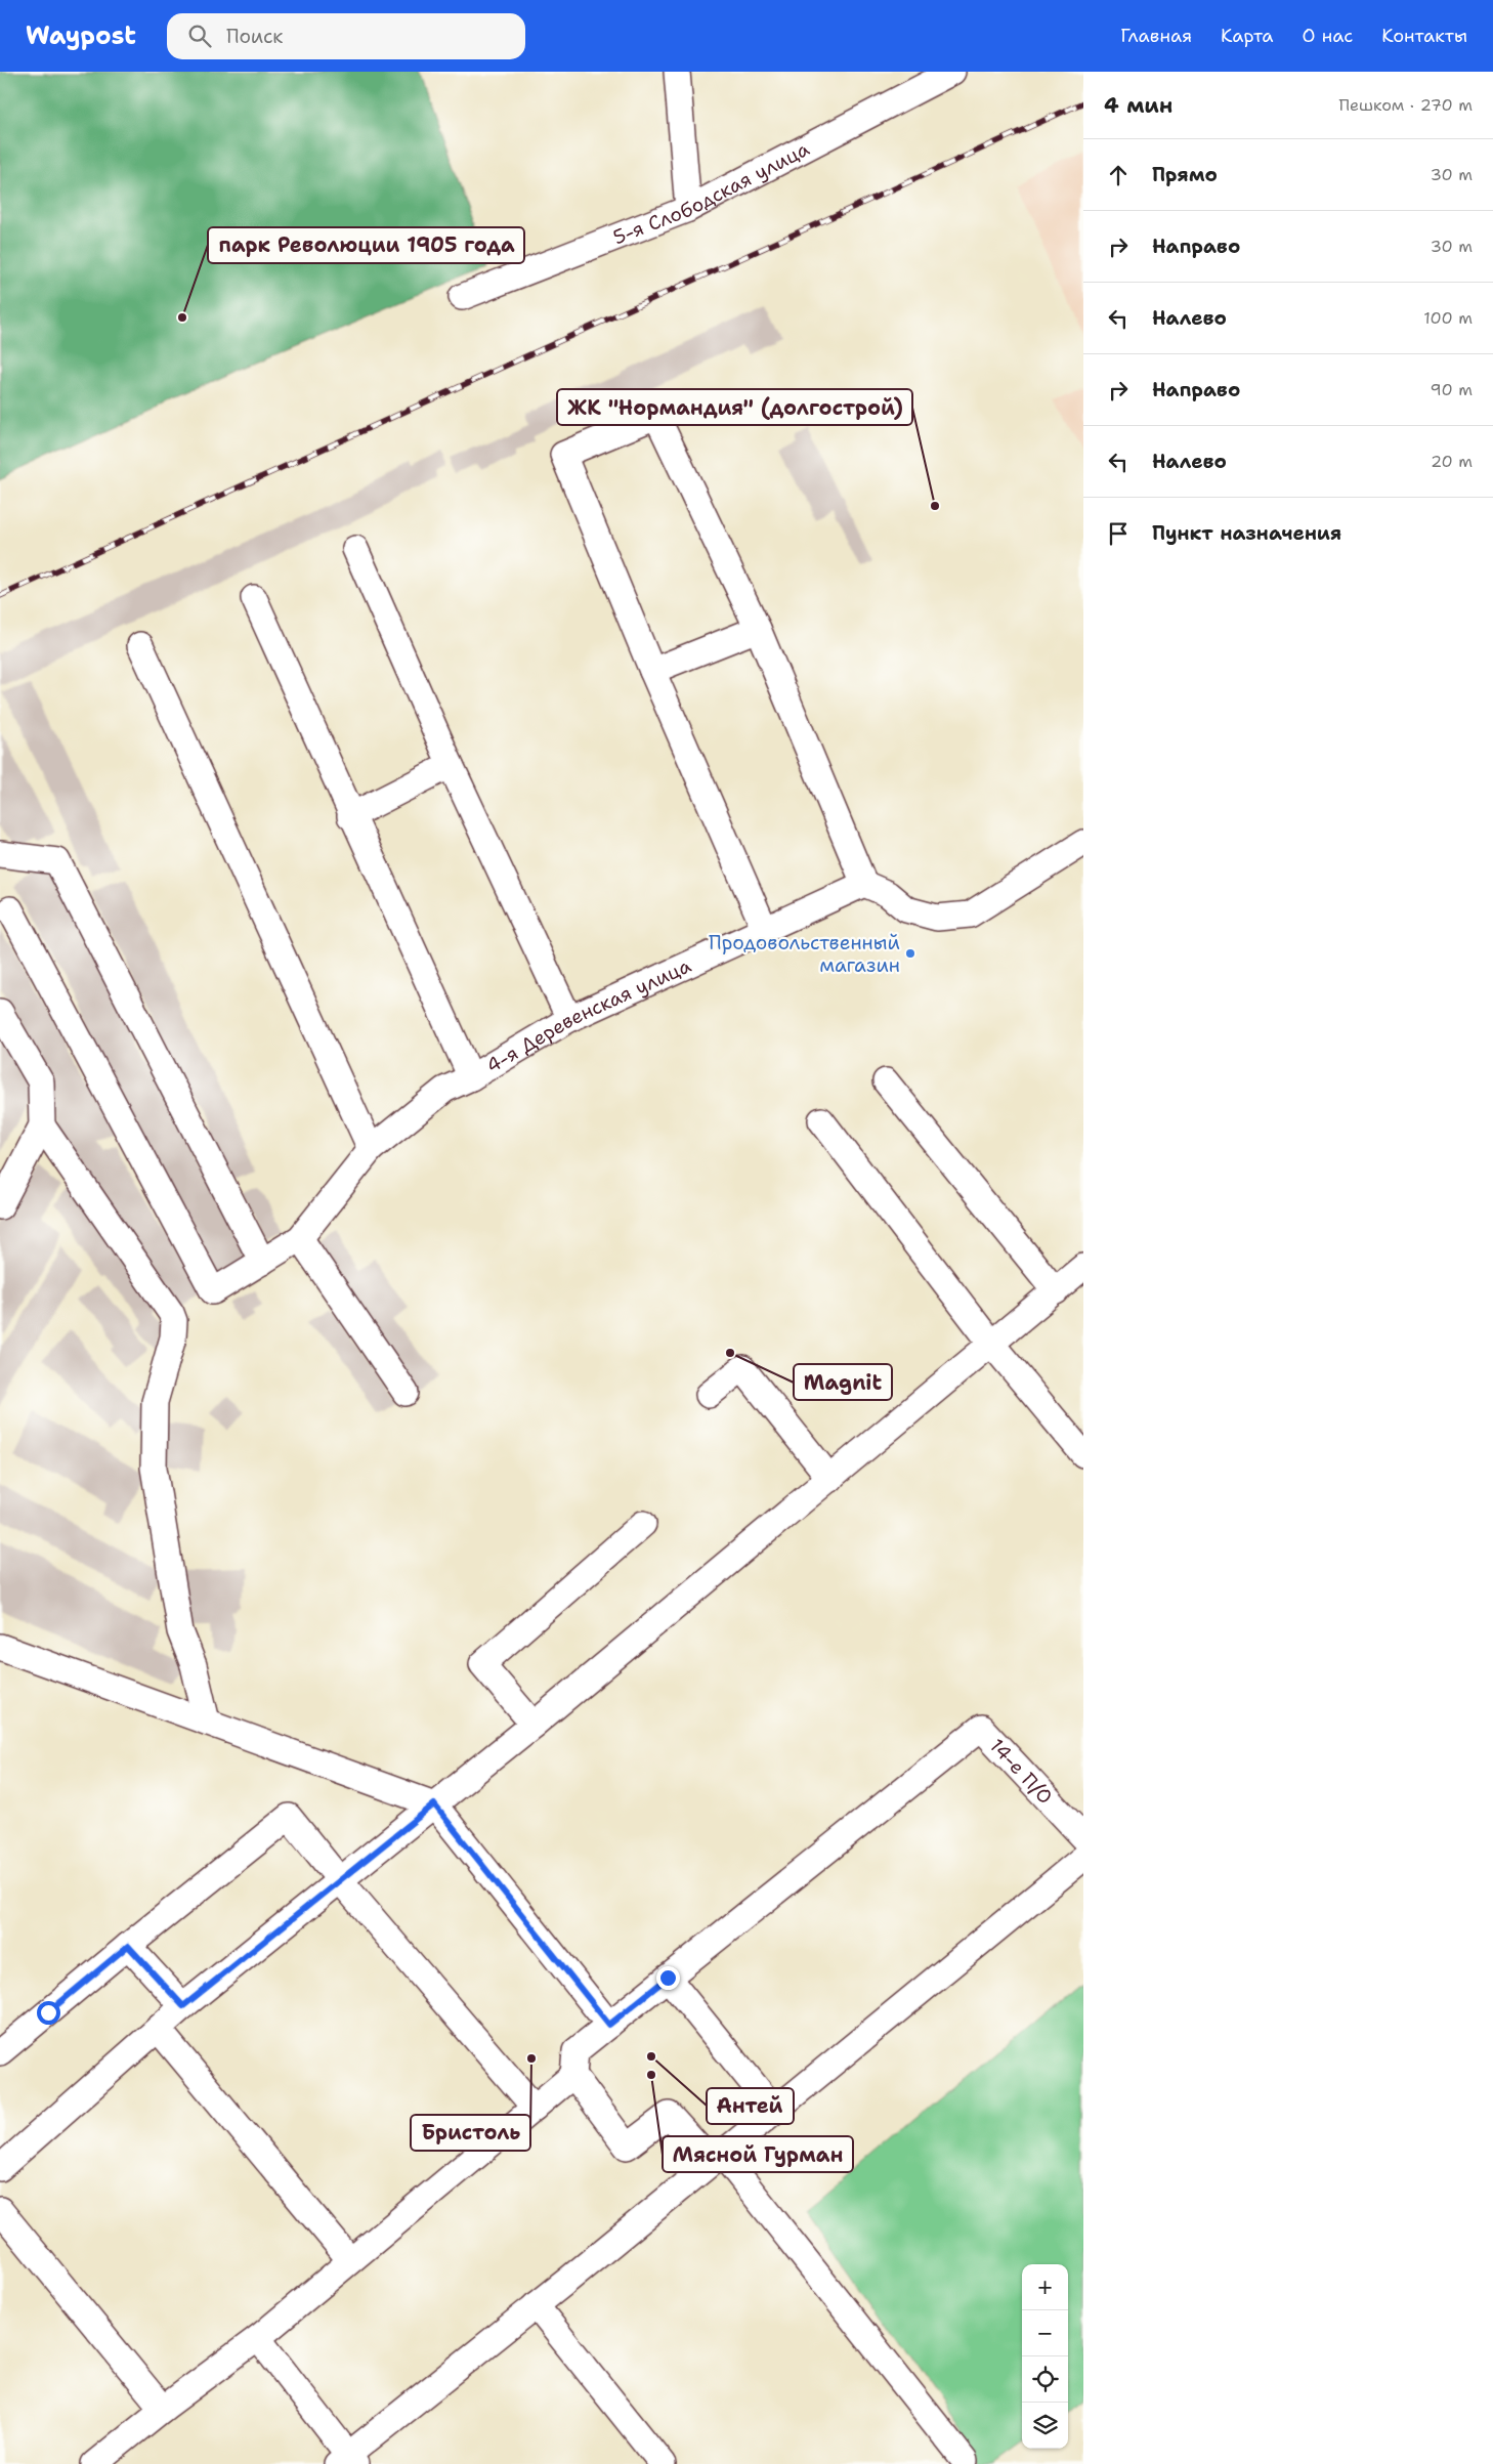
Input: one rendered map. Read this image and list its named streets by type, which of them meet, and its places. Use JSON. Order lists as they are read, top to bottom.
{
  "streets": {
    "street": ["5-я Слободская улица", "4-я Деревенская улица", "14-е П/О"]
  },
  "places": [
    "парк Революции 1905 года",
    "ЖК \"Нормандия\" (долгострой)",
    "Продовольственный магазин",
    "Magnit",
    "Антей",
    "Бристоль",
    "Мясной Гурман"
  ],
  "page": {
    "header": "Waypost",
    "search": "Поиск",
    "nav": [
      "Главная",
      "Карта",
      "О нас",
      "Контакты"
    ],
    "heading": ["4 мин", "Пешком · 270 m"],
    "list": [
      ["Прямо", "30 m"],
      ["Направо", "30 m"],
      ["Налево", "100 m"],
      ["Направо", "90 m"],
      ["Налево", "20 m"],
      "Пункт назначения"
    ],
    "map_buttons": ["+", "−"]
  }
}
